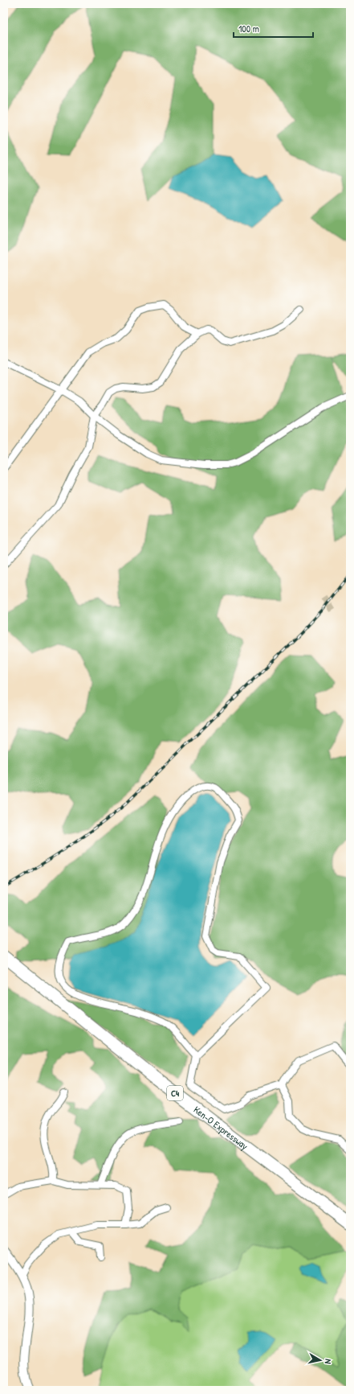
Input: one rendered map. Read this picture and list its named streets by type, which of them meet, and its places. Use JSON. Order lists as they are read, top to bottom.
{
  "streets": {
    "highway": ["C4", "Ken-O Expressway"]
  },
  "scale_bar": "100 m",
  "north": "right"
}
